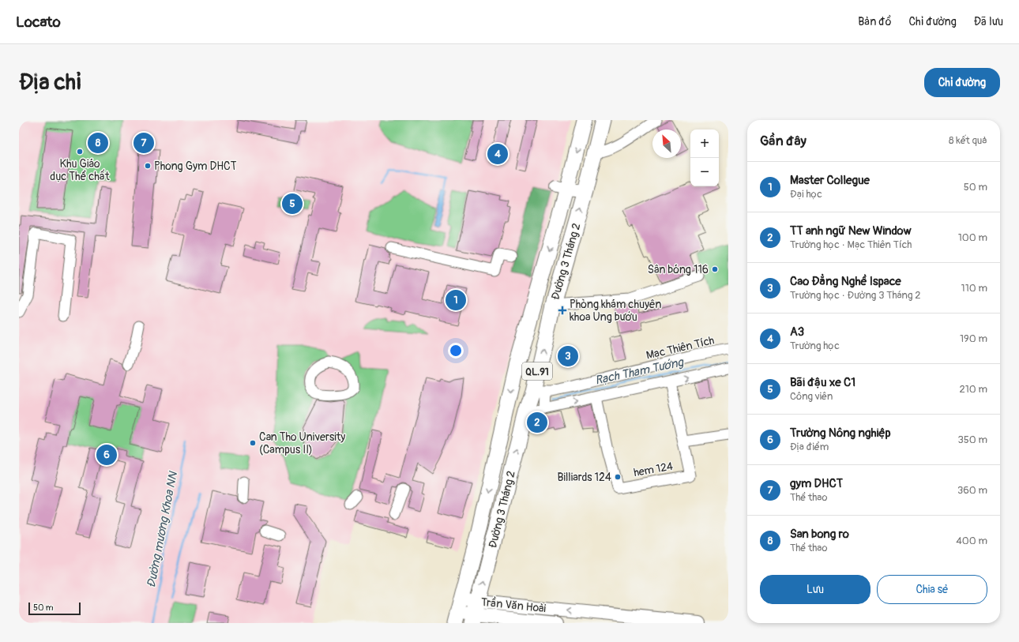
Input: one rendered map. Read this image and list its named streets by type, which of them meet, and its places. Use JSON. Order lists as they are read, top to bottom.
{
  "streets": {
    "highway": ["Đường 3 Tháng 2", "QL.91"],
    "main road": ["Trần Văn Hoài"],
    "street": ["Mạc Thiên Tích", "hem 124"]
  },
  "crossings": [
    ["Đường 3 Tháng 2", "Mạc Thiên Tích"],
    ["Đường 3 Tháng 2", "Trần Văn Hoài"]
  ],
  "water": ["Rạch Tham Tướng", "Đường mương Khoa NN"],
  "places": {
    "other": [
      "Khu Giáo dục Thể chất",
      "Phong Gym DHCT",
      "Sân bóng 116",
      "Can Tho University (Campus II)",
      "Billiards 124"
    ],
    "health": ["Phòng khám chuyên khoa Ung bướu"]
  },
  "scale_bar": "50 m",
  "north": "top left",
  "page": {
    "header": "Locato",
    "nav": ["Bản đồ", "Chỉ đường", "Đã lưu"],
    "buttons": [
      "Chỉ đường",
      ["Lưu", "Chia sẻ"]
    ],
    "title": "Địa chỉ",
    "heading": ["Gần đây", "8 kết quả"],
    "map_buttons": ["+", "−"],
    "pins": [
      "7",
      "8",
      "4",
      "5",
      "1",
      "3",
      "2",
      "6"
    ],
    "list": [
      {
        "mark": "1",
        "name": "Master Collegue",
        "note": "Đại học",
        "value": "50 m"
      },
      {
        "mark": "2",
        "name": "TT anh ngữ New Window",
        "note": "Trường học · Mạc Thiên Tích",
        "value": "100 m"
      },
      {
        "mark": "3",
        "name": "Cao Đẳng Nghề Ispace",
        "note": "Trường học · Đường 3 Tháng 2",
        "value": "110 m"
      },
      {
        "mark": "4",
        "name": "A3",
        "note": "Trường học",
        "value": "190 m"
      },
      {
        "mark": "5",
        "name": "Bãi đậu xe C1",
        "note": "Công viên",
        "value": "210 m"
      },
      {
        "mark": "6",
        "name": "Trường Nông nghiệp",
        "note": "Địa điểm",
        "value": "350 m"
      },
      {
        "mark": "7",
        "name": "gym DHCT",
        "note": "Thể thao",
        "value": "360 m"
      },
      {
        "mark": "8",
        "name": "San bong ro",
        "note": "Thể thao",
        "value": "400 m"
      }
    ],
    "scale": "50 m"
  }
}
